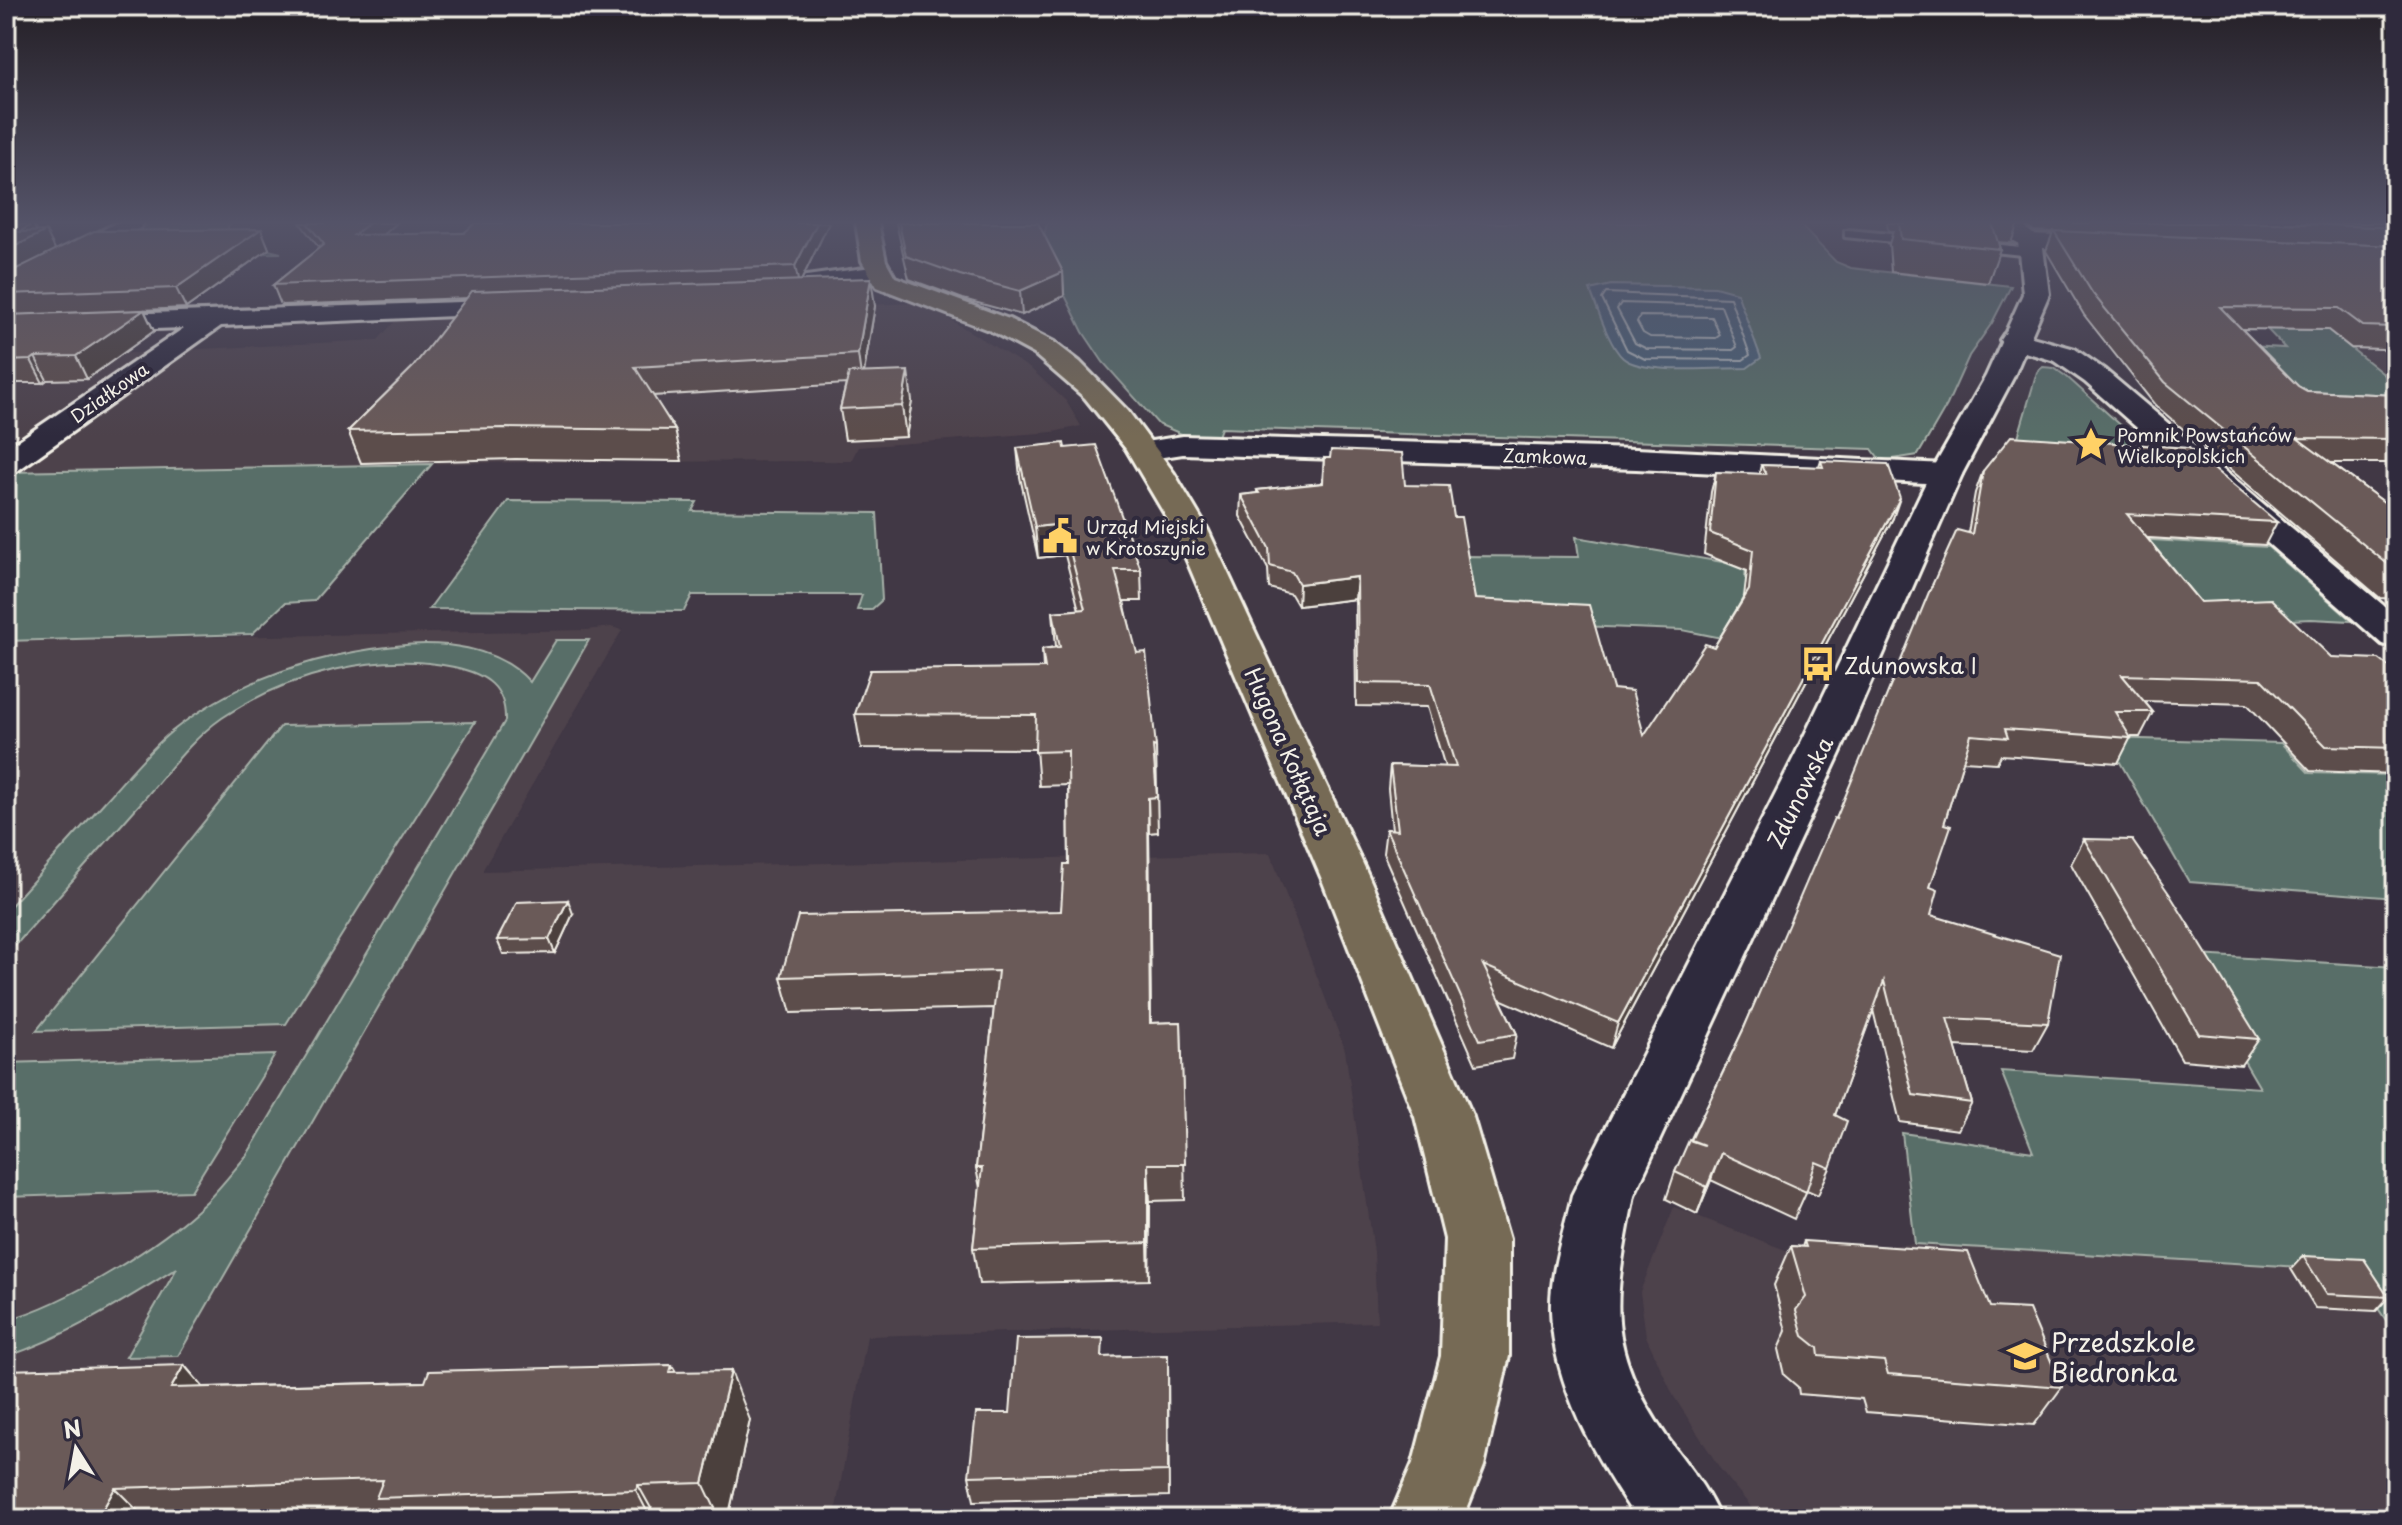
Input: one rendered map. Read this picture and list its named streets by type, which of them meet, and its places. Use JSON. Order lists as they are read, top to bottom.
{
  "streets": {
    "main road": ["Hugona Kołłątaja"],
    "street": ["Działkowa", "Zamkowa", "Zdunowska"]
  },
  "crossings": [
    ["Zamkowa", "Hugona Kołłątaja"],
    ["Zamkowa", "Zdunowska"]
  ],
  "places": {
    "place": ["Pomnik Powstańców Wielkopolskich"],
    "public building": ["Urząd Miejski w Krotoszynie"],
    "bus stop": ["Zdunowska I"],
    "school or university": ["Przedszkole Biedronka"]
  },
  "north": "top"
}
